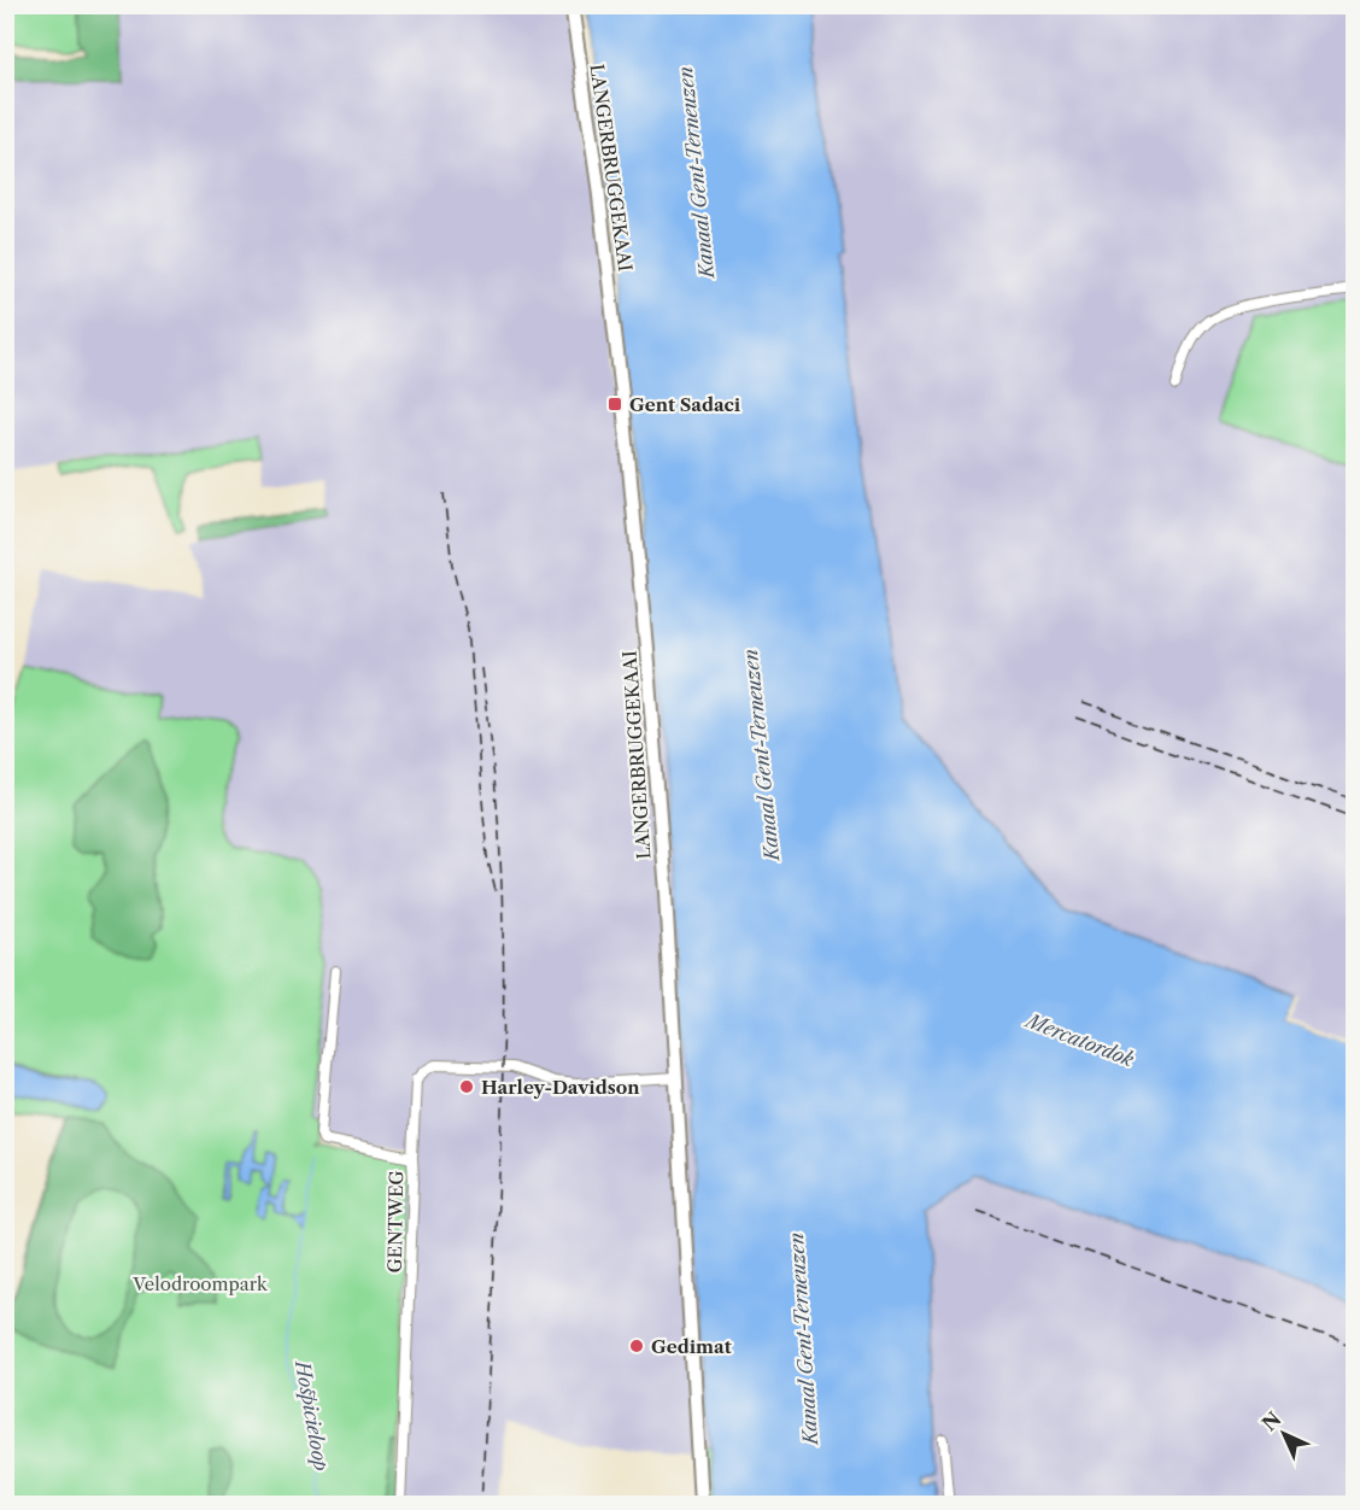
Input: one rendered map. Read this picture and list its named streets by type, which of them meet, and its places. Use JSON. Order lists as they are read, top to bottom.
{
  "streets": {
    "main road": ["LANGERBRUGGEKAAI"],
    "street": ["GENTWEG"]
  },
  "water": ["Kanaal Gent-Terneuzen", "Mercatordok", "Hospicieloop"],
  "parks": ["Velodroompark"],
  "places": {
    "transit": ["Gent Sadaci"],
    "other": ["Harley-Davidson", "Gedimat"]
  },
  "north": "top left"
}
